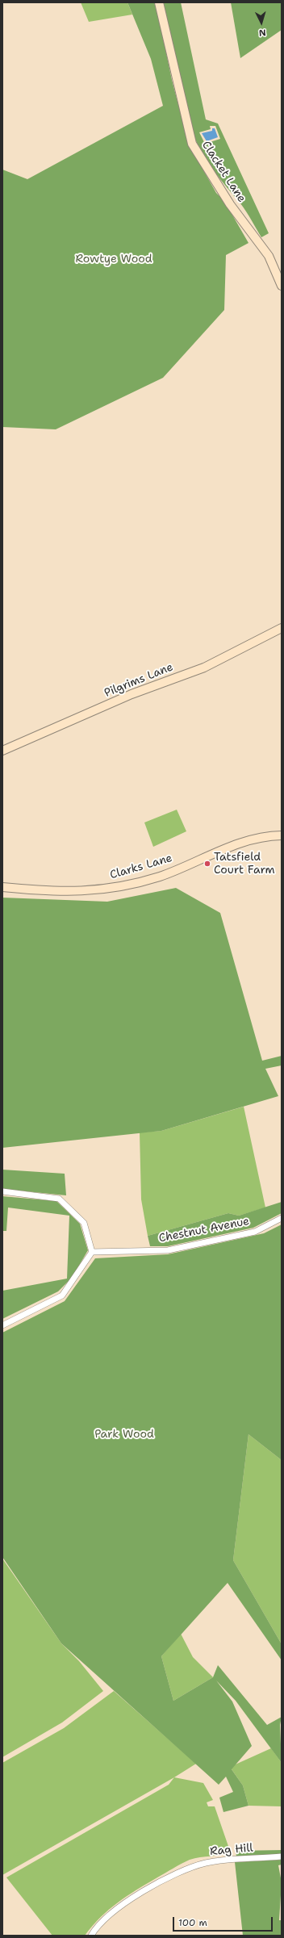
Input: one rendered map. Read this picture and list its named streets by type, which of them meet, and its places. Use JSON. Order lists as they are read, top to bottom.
{
  "streets": {
    "street": [
      "Clacket Lane",
      "Pilgrims Lane",
      "Clarks Lane",
      "Chestnut Avenue",
      "Rag Hill"
    ]
  },
  "parks": ["Rowtye Wood", "Park Wood"],
  "places": ["Tatsfield Court Farm"],
  "scale_bar": "100 m",
  "north": "bottom"
}
